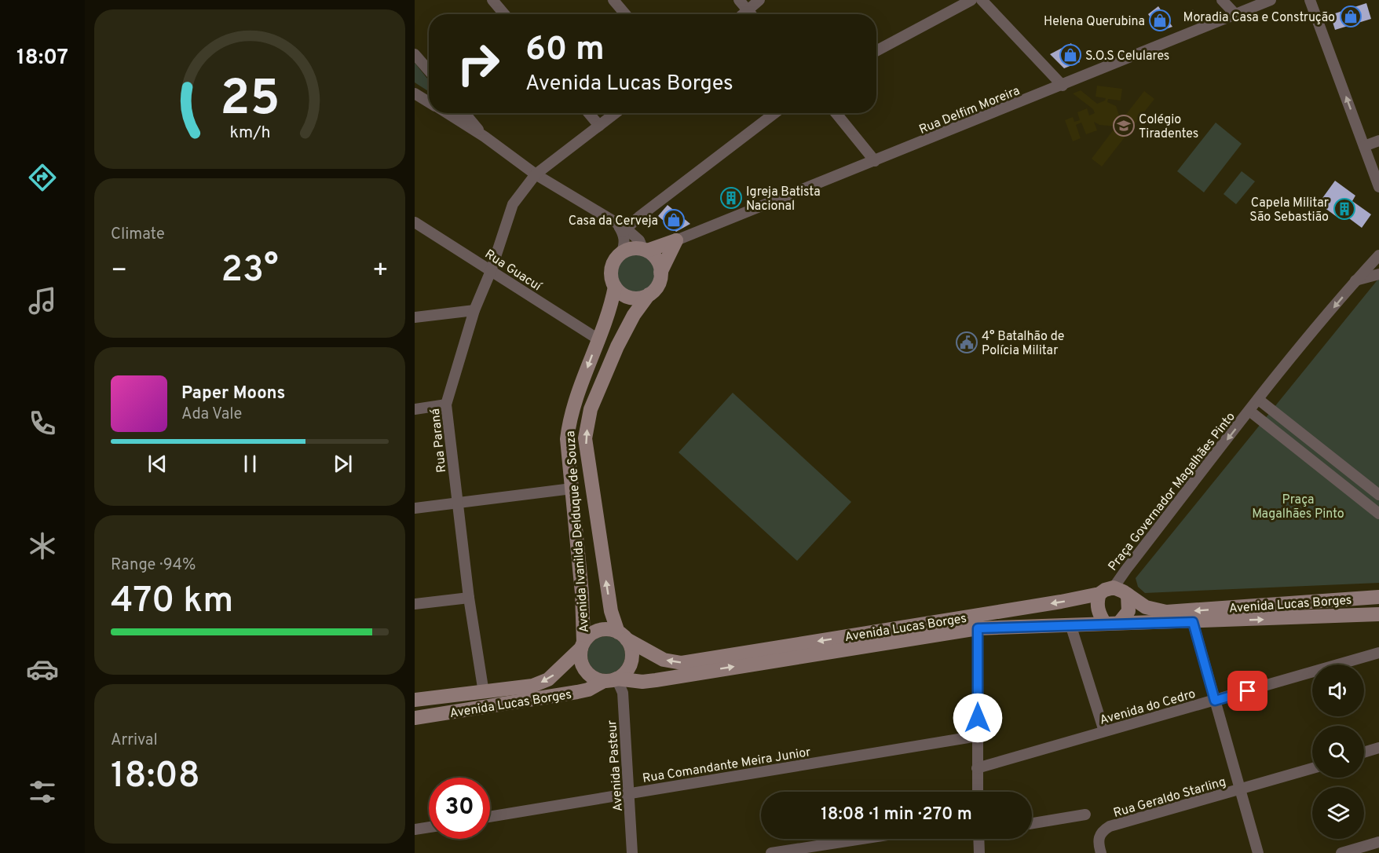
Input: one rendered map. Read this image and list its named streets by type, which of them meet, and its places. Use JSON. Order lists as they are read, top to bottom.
{
  "streets": {
    "street": [
      "Rua Delfim Moreira",
      "Rua Guacuí",
      "Rua Paraná",
      "Praça Governador Magalhães Pinto",
      "Avenida Ivanilda Delduque de Souza",
      "Avenida Lucas Borges",
      "Avenida do Cedro",
      "Rua Comandante Meira Junior",
      "Avenida Pasteur",
      "Rua Geraldo Starling"
    ]
  },
  "crossings": [
    ["Rua Guacuí", "Rua Paraná"],
    ["Rua Guacuí", "Avenida Ivanilda Delduque de Souza"],
    ["Rua Paraná", "Avenida Lucas Borges"],
    ["Praça Governador Magalhães Pinto", "Avenida Lucas Borges"],
    ["Avenida Ivanilda Delduque de Souza", "Avenida Lucas Borges"],
    ["Avenida Ivanilda Delduque de Souza", "Avenida Pasteur"],
    ["Avenida Lucas Borges", "Avenida Pasteur"],
    ["Rua Comandante Meira Junior", "Avenida Pasteur"]
  ],
  "one_way": ["Praça Governador Magalhães Pinto"],
  "parks": ["Praça Magalhães Pinto"],
  "places": {
    "shop": [
      "Moradia Casa e Construção",
      "Helena Querubina",
      "S.O.S Celulares",
      "Casa da Cerveja"
    ],
    "school or university": ["Colégio Tiradentes"],
    "building": ["Igreja Batista Nacional", "Capela Militar São Sebastião"],
    "public building": ["4° Batalhão de Polícia Militar"]
  },
  "page": {
    "tabs": "18:07",
    "turn": ["60 m", "Avenida Lucas Borges"],
    "tile": [
      "Climate",
      ["Range · 94%", "470 km"],
      ["Arrival", "18:08"]
    ],
    "heat": ["−", "23°", "+"],
    "song": ["Paper Moons", "Ada Vale"],
    "limit": "30",
    "trip": "18:08 · 1 min · 270 m",
    "gauge": ["25", "km/h"]
  }
}
